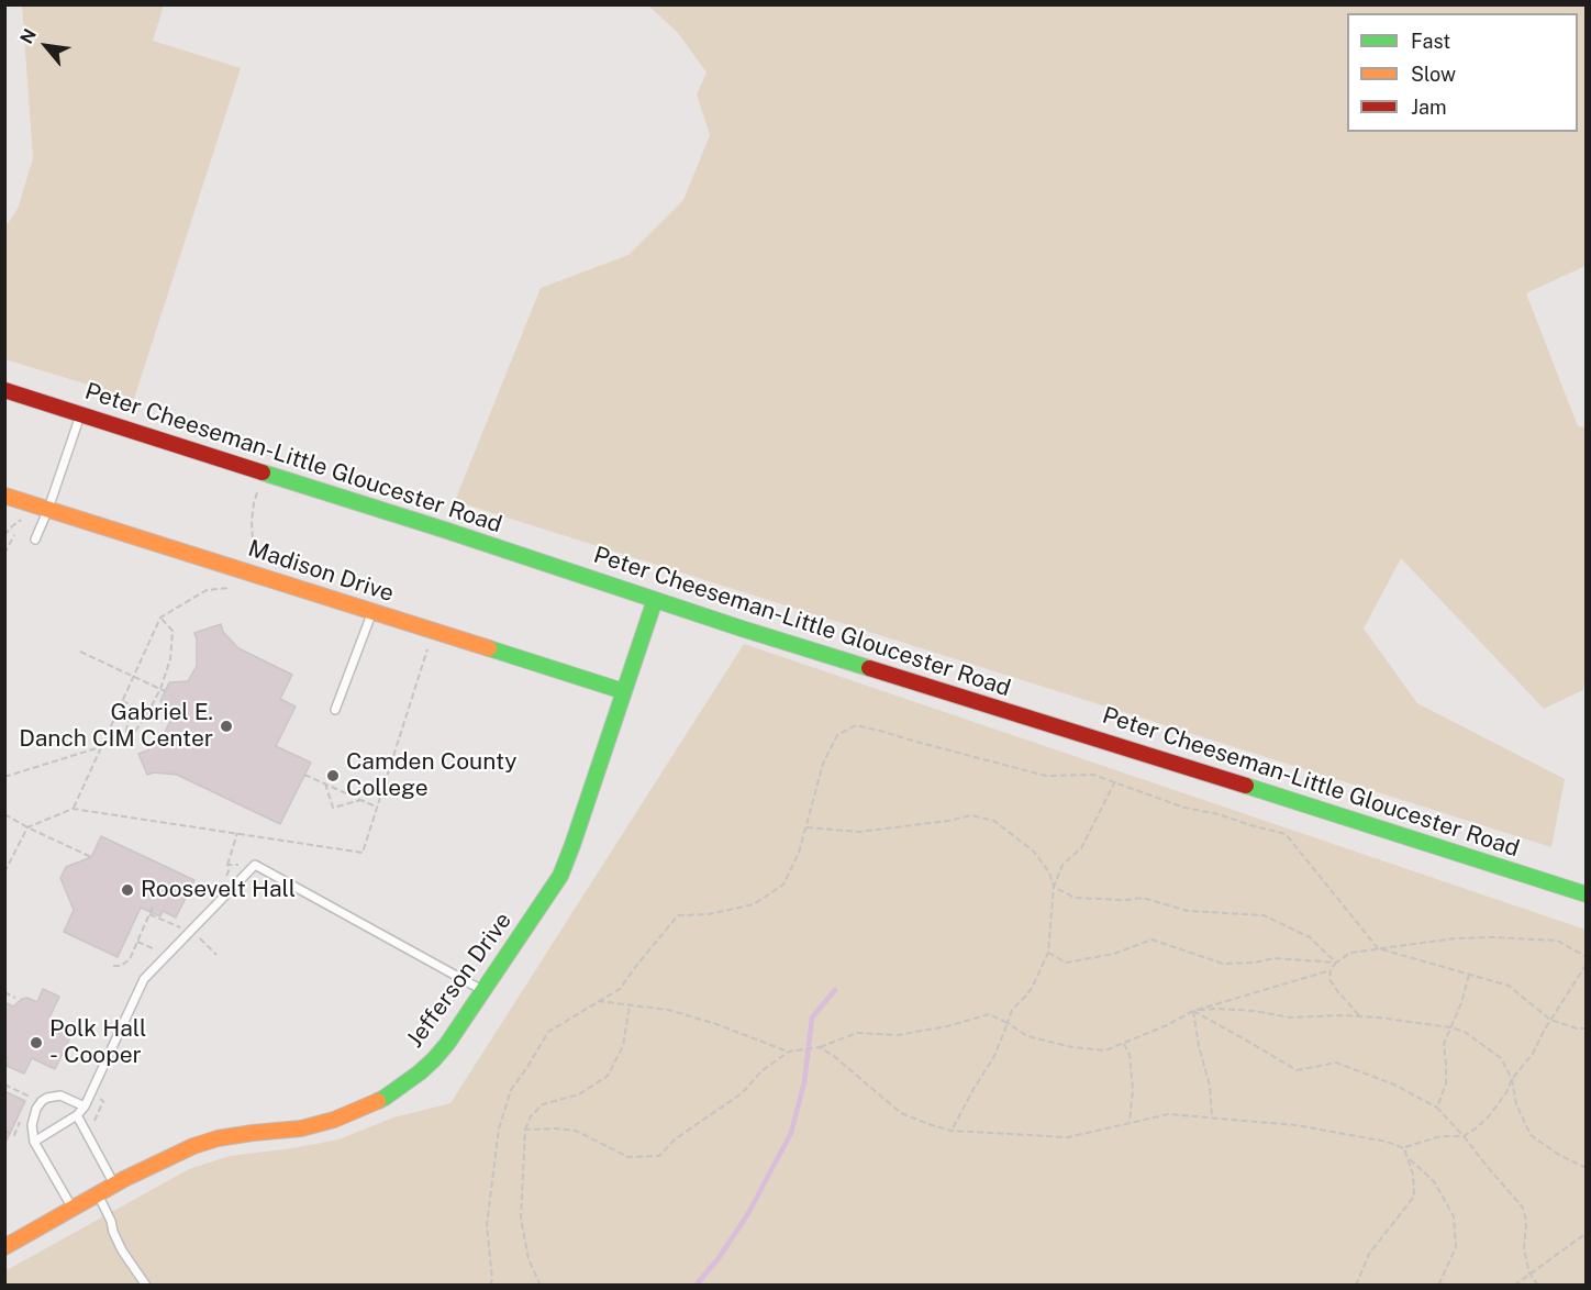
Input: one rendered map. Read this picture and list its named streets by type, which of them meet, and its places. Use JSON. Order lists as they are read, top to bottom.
{
  "streets": {
    "street": ["Peter Cheeseman-Little Gloucester Road", "Madison Drive", "Jefferson Drive"]
  },
  "crossings": [
    ["Peter Cheeseman-Little Gloucester Road", "Jefferson Drive"],
    ["Madison Drive", "Jefferson Drive"]
  ],
  "places": [
    "Gabriel E. Danch CIM Center",
    "Camden County College",
    "Roosevelt Hall",
    "Polk Hall - Cooper"
  ],
  "legend": ["Fast", "Slow", "Jam"],
  "north": "top left"
}
